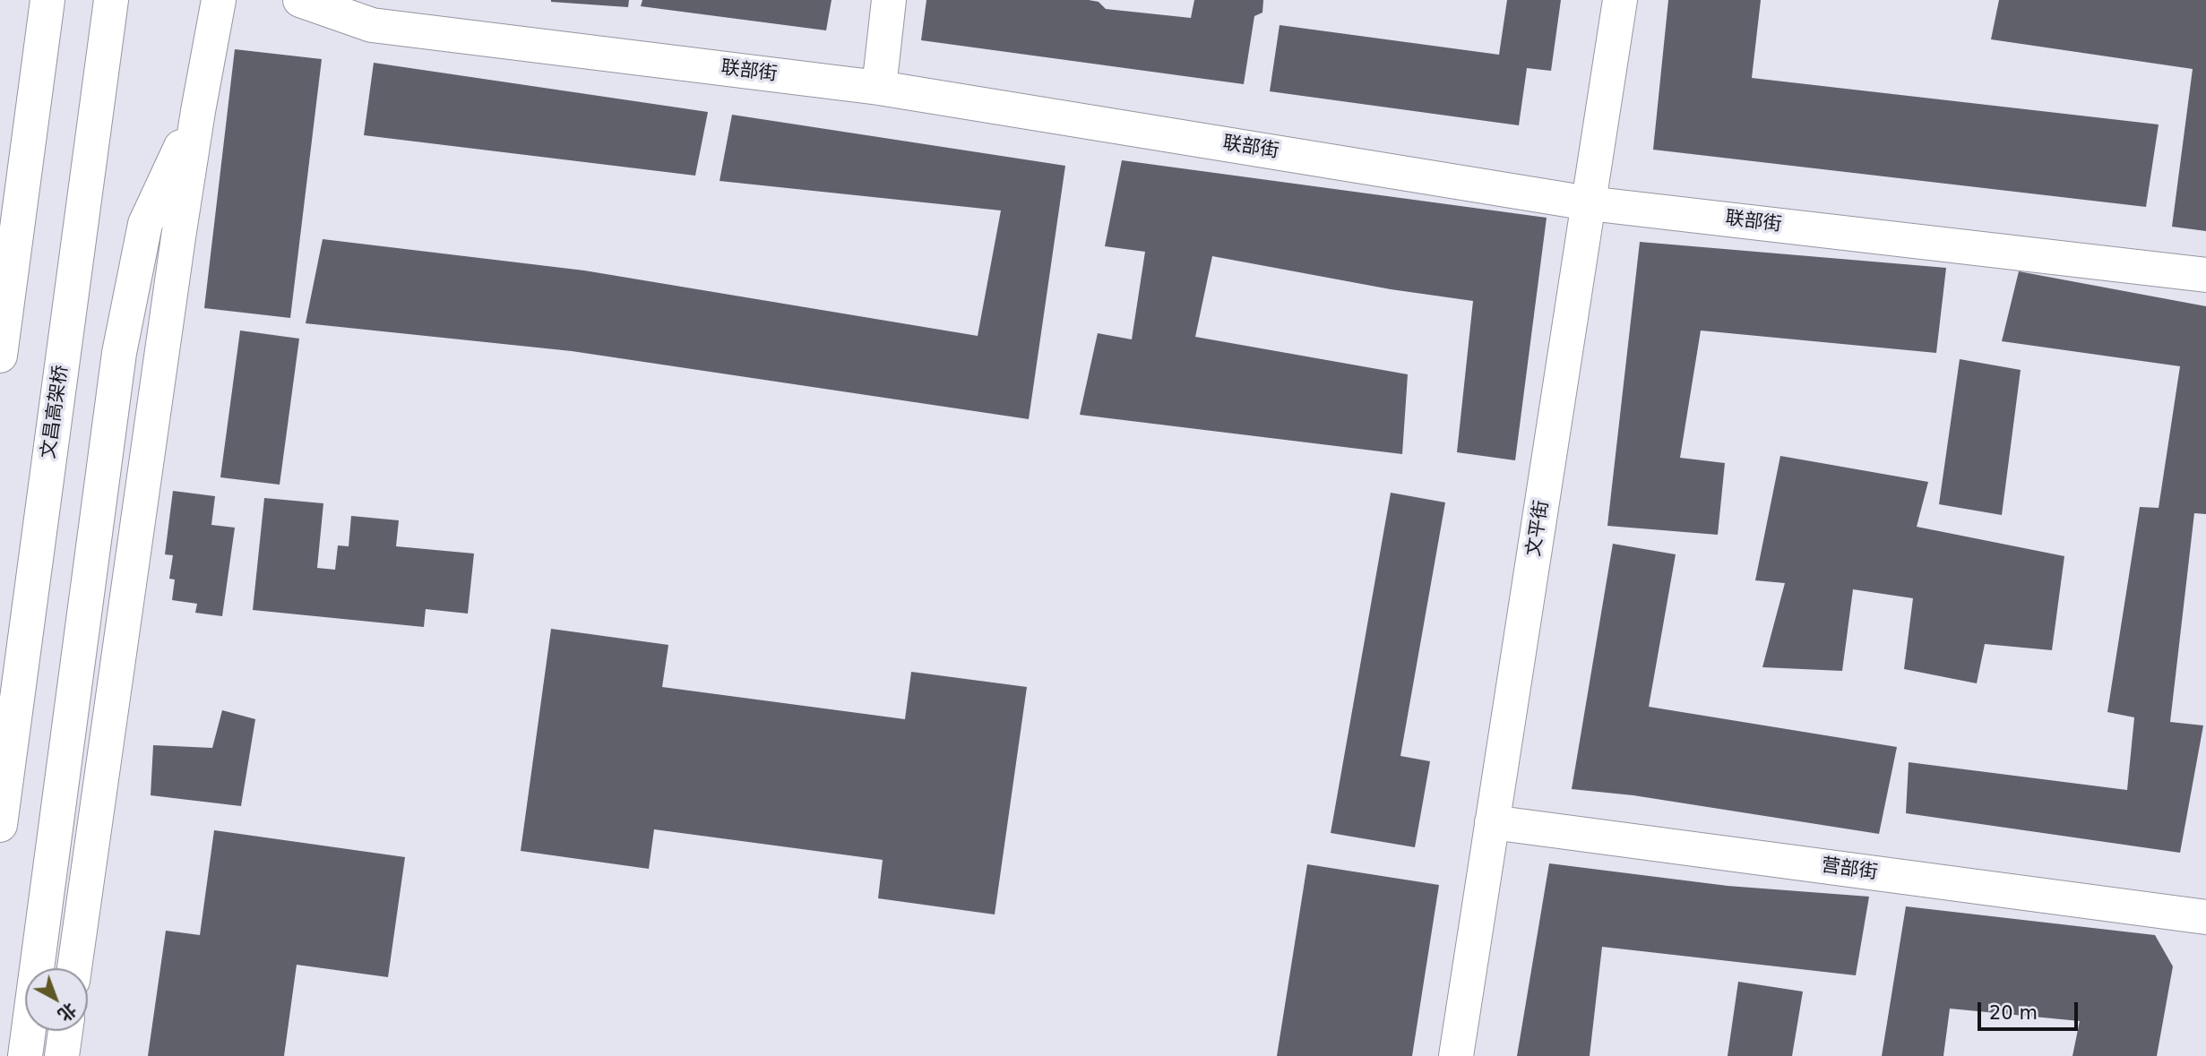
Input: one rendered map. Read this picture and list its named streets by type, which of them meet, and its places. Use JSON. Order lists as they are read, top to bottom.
{
  "streets": {
    "main road": [
      "联部街",
      "文昌高架桥",
      "文平街",
      "营部街"
    ]
  },
  "crossings": [
    ["联部街", "文平街"],
    ["文平街", "营部街"]
  ],
  "scale_bar": "20 m",
  "north": "bottom right"
}
